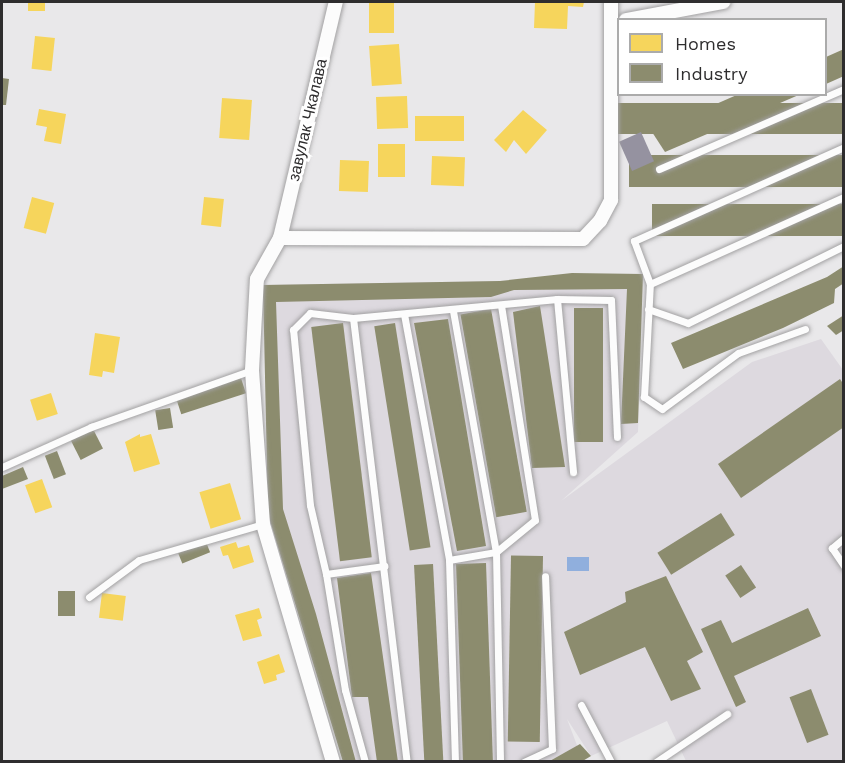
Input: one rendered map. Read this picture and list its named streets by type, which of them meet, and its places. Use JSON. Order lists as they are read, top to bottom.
{
  "streets": {
    "street": ["завулак Чкалава"]
  },
  "legend": ["Homes", "Industry"]
}
